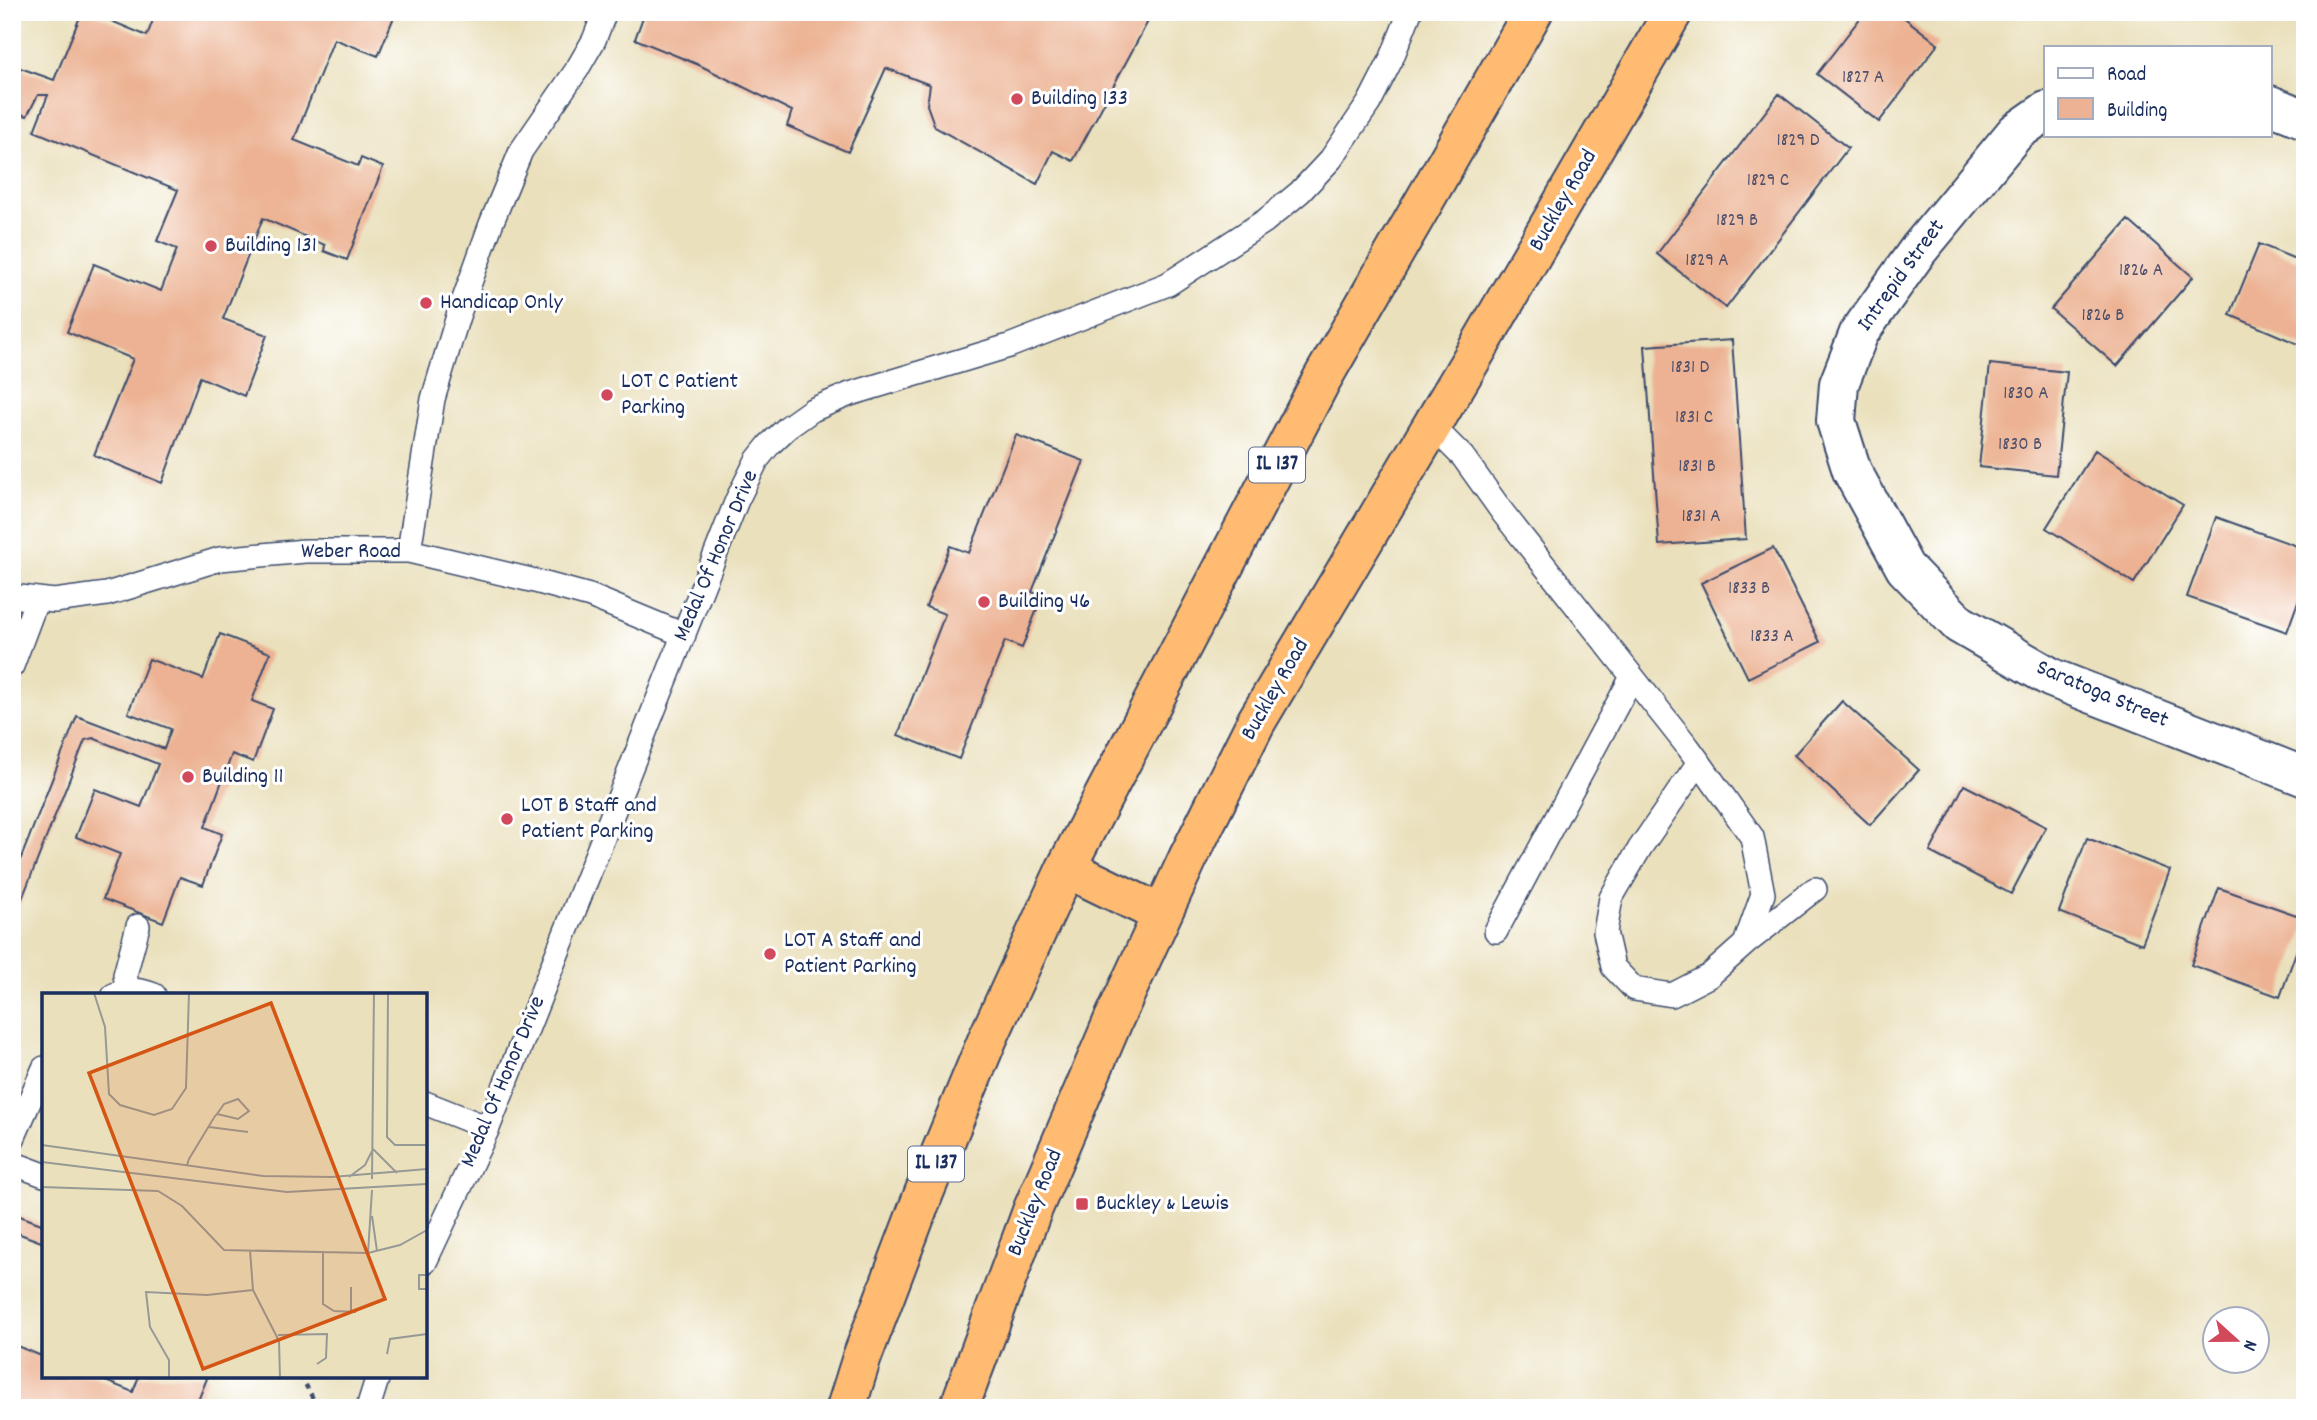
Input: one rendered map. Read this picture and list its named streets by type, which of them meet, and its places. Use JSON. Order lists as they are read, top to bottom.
{
  "streets": {
    "highway": ["Buckley Road", "IL 137"],
    "street": ["Intrepid Street", "Saratoga Street"],
    "lane": ["Weber Road", "Medal Of Honor Drive"]
  },
  "crossings": [
    ["Intrepid Street", "Saratoga Street"],
    ["Weber Road", "Medal Of Honor Drive"]
  ],
  "places": {
    "other": [
      "Building 133",
      "Building 131",
      "Handicap Only",
      "LOT C Patient Parking",
      "Building 46",
      "Building 11",
      "LOT B Staff and Patient Parking",
      "LOT A Staff and Patient Parking"
    ],
    "transit": ["Buckley & Lewis"]
  },
  "house_numbers": [
    "1827 A",
    "1829 D",
    "1829 C",
    "1829 B",
    "1829 A",
    "1826 A",
    "1826 B",
    "1831 D",
    "1830 A",
    "1831 C",
    "1830 B",
    "1831 B",
    "1831 A",
    "1833 B",
    "1833 A"
  ],
  "legend": ["Road", "Building"],
  "north": "right"
}
